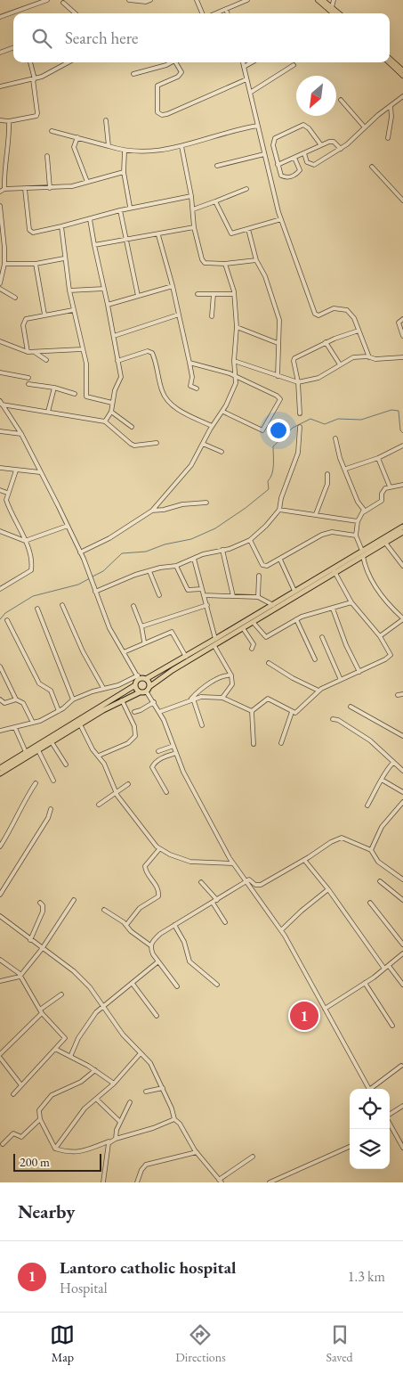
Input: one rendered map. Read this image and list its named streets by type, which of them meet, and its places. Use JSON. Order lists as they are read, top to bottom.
{
  "scale_bar": "200 m",
  "north": "bottom left",
  "page": {
    "search": "Search here",
    "pins": "1",
    "scale": "200 m",
    "heading": "Nearby",
    "list": [
      {
        "mark": "1",
        "name": "Lantoro catholic hospital",
        "note": "Hospital",
        "value": "1.3 km"
      }
    ],
    "nav": ["Map", "Directions", "Saved"]
  }
}
